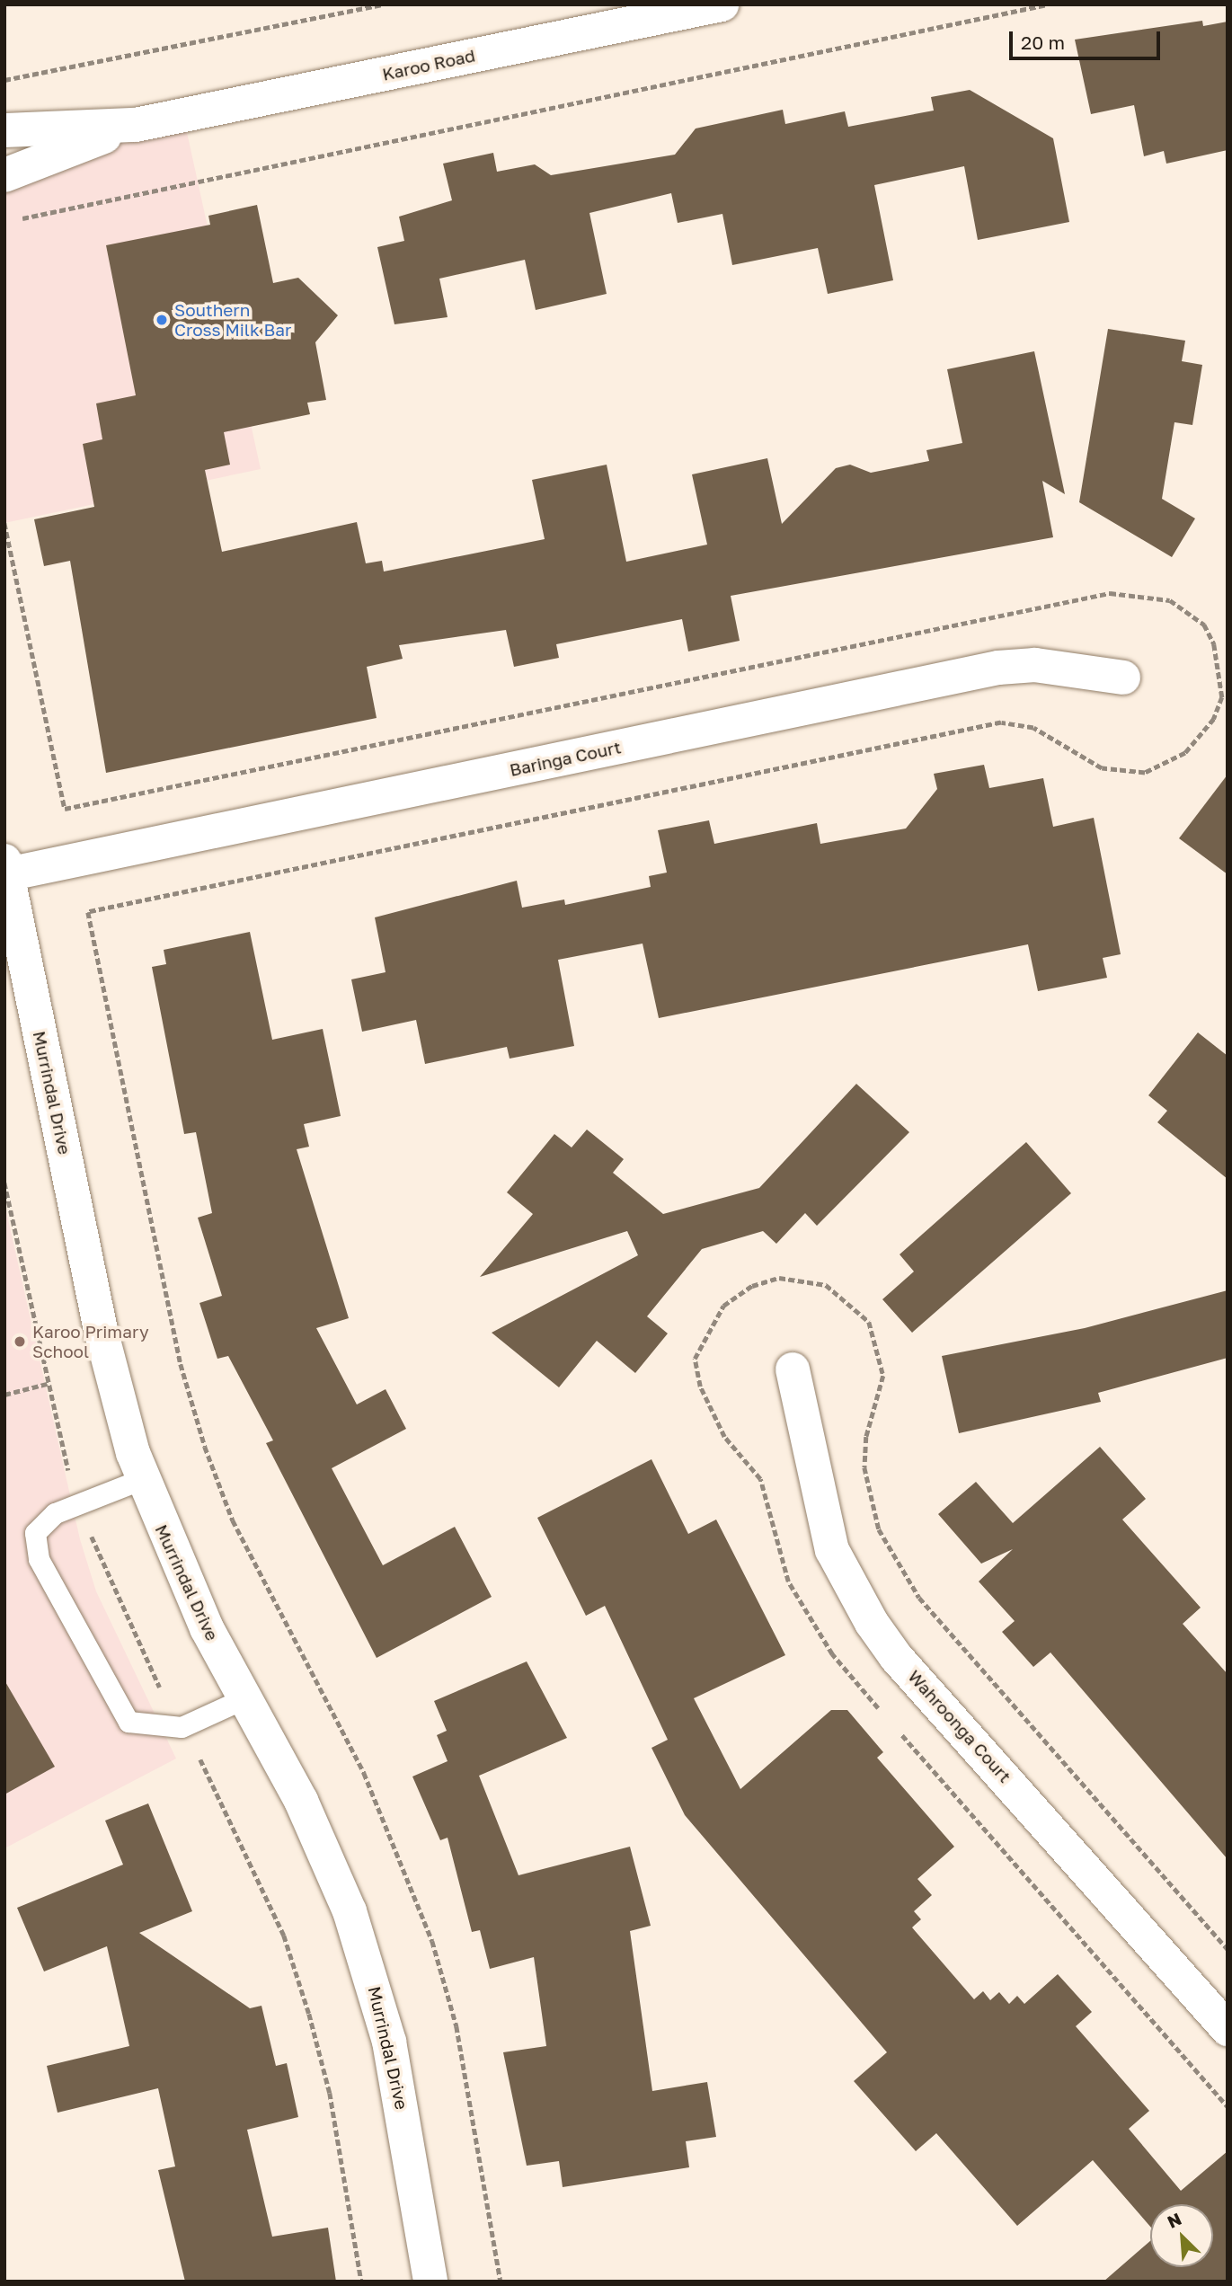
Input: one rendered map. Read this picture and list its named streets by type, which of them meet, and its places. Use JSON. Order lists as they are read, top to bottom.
{
  "streets": {
    "street": [
      "Karoo Road",
      "Baringa Court",
      "Murrindal Drive",
      "Wahroonga Court"
    ]
  },
  "crossings": [
    ["Baringa Court", "Murrindal Drive"]
  ],
  "places": ["Southern Cross Milk Bar", "Karoo Primary School"],
  "scale_bar": "20 m",
  "north": "top left"
}
